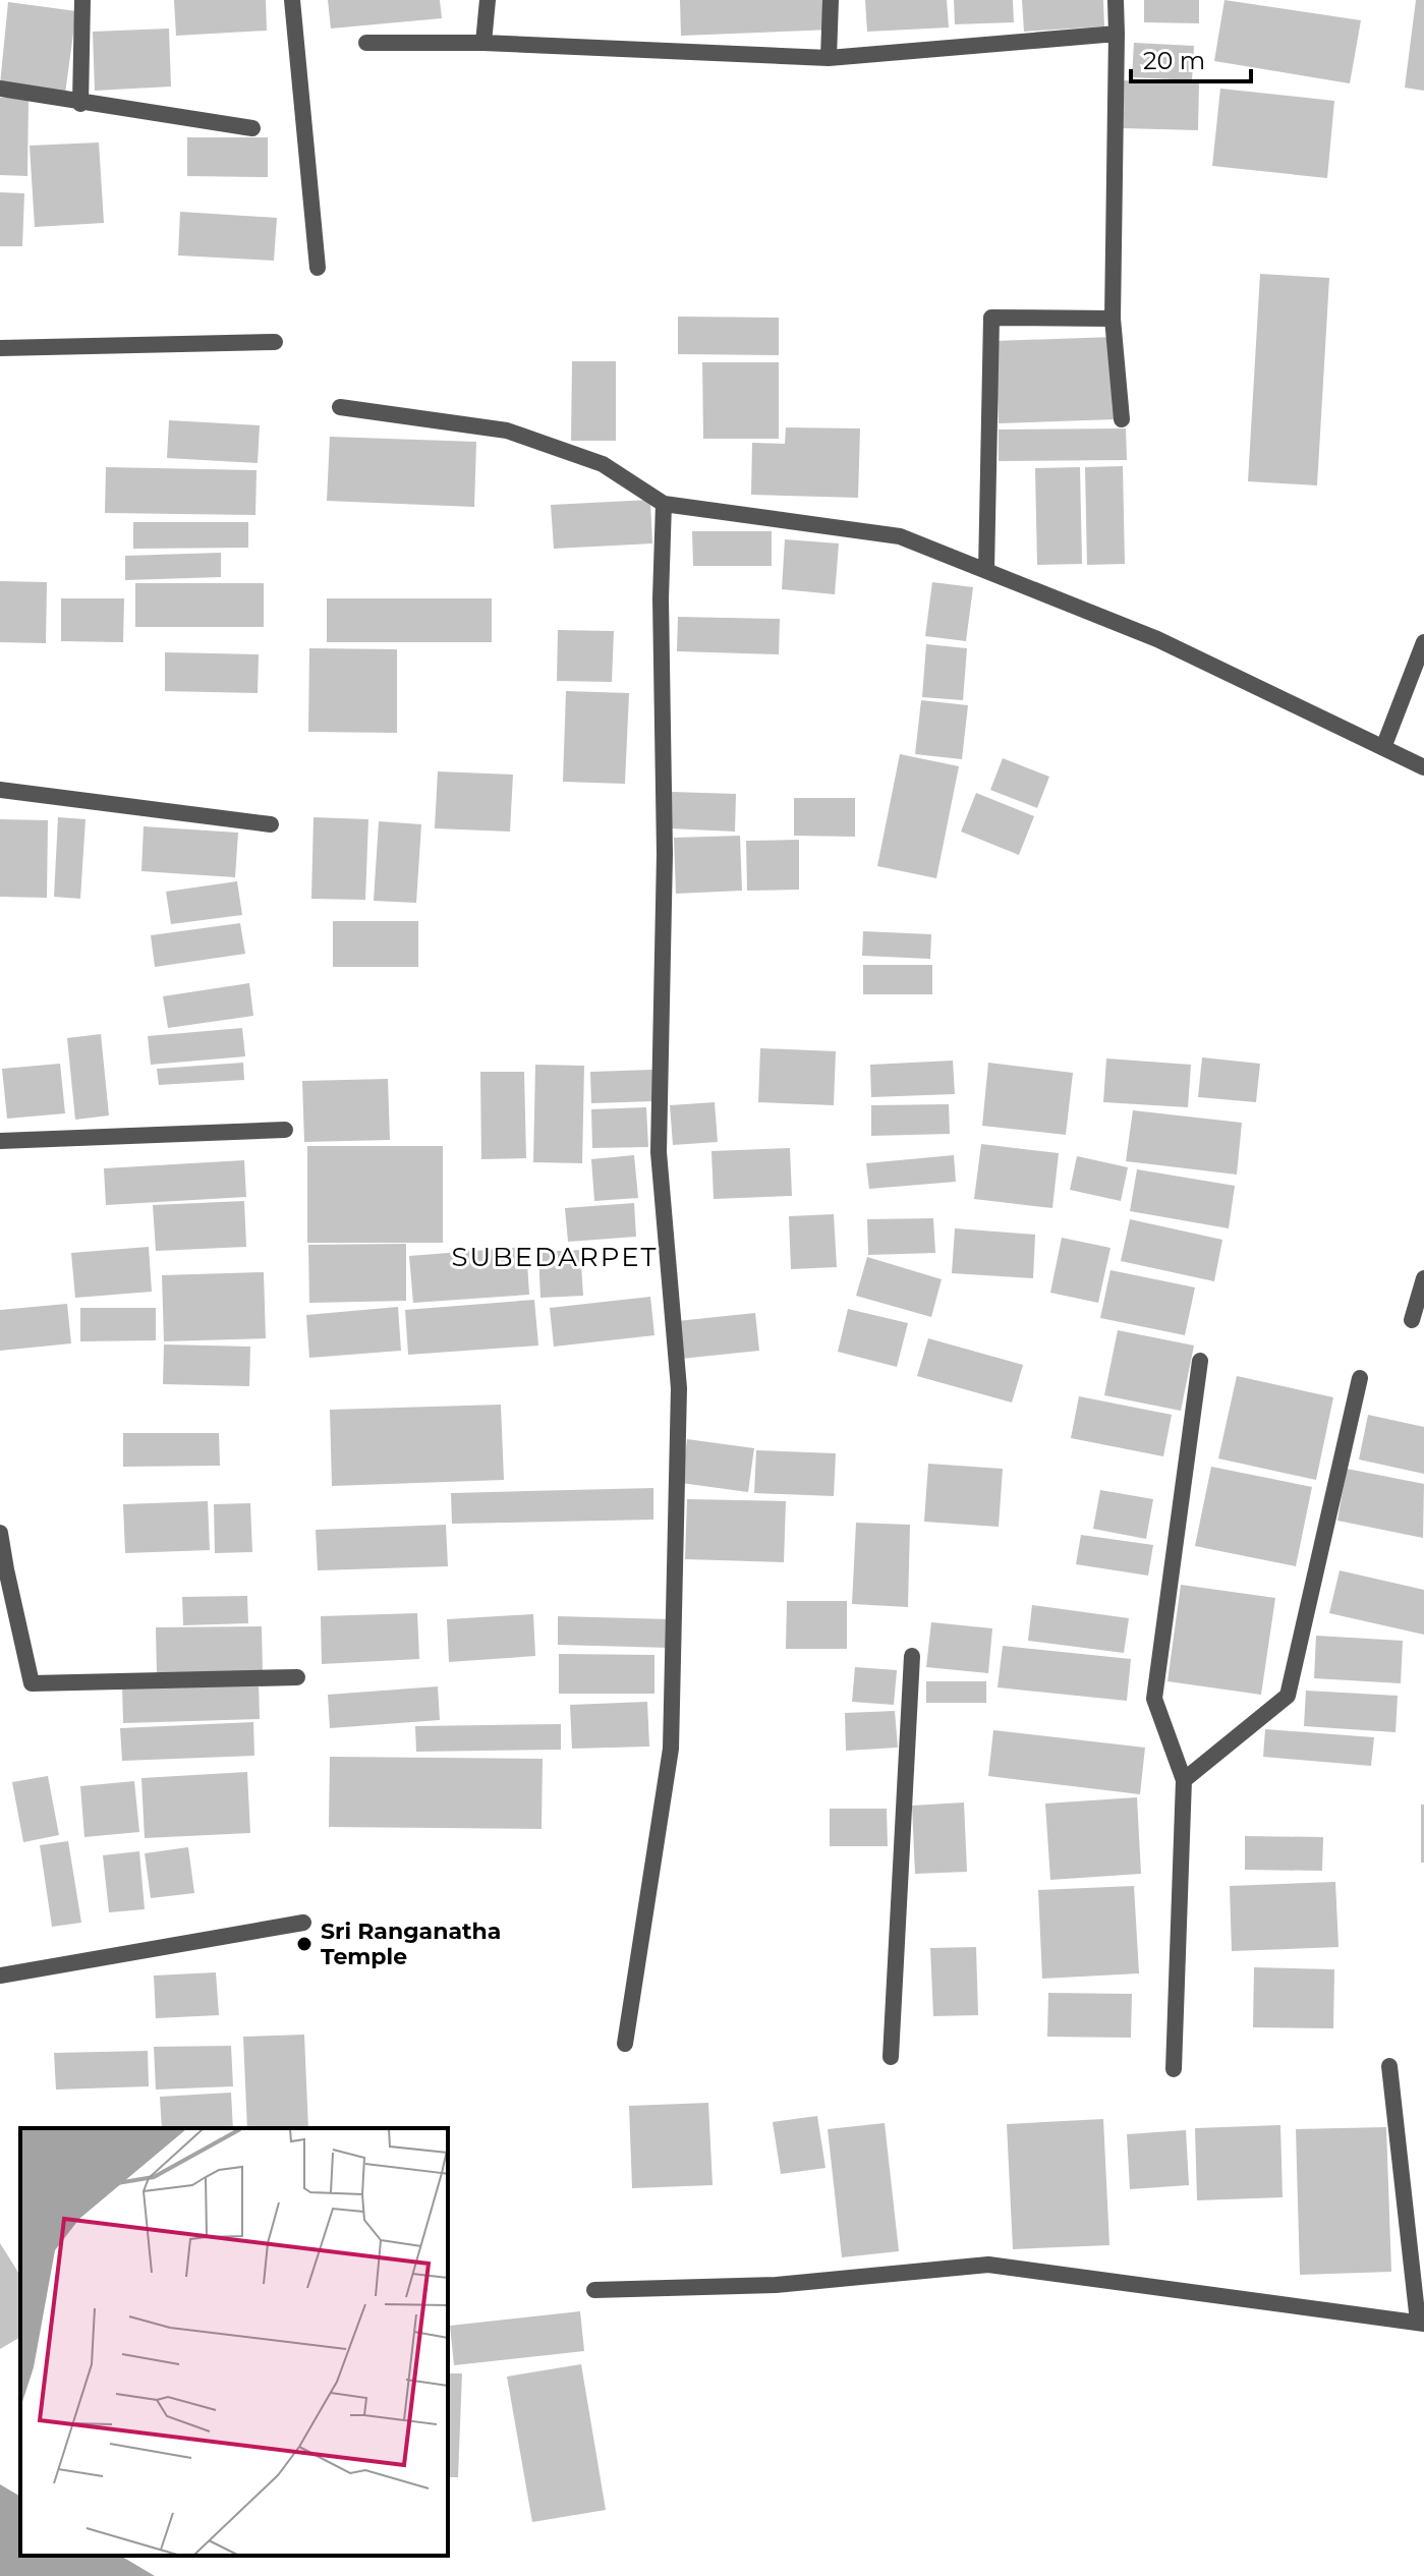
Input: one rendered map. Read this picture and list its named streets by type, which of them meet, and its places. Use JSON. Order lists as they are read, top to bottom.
{
  "districts": ["SUBEDARPET"],
  "places": ["Sri Ranganatha Temple"],
  "scale_bar": "20 m"
}
